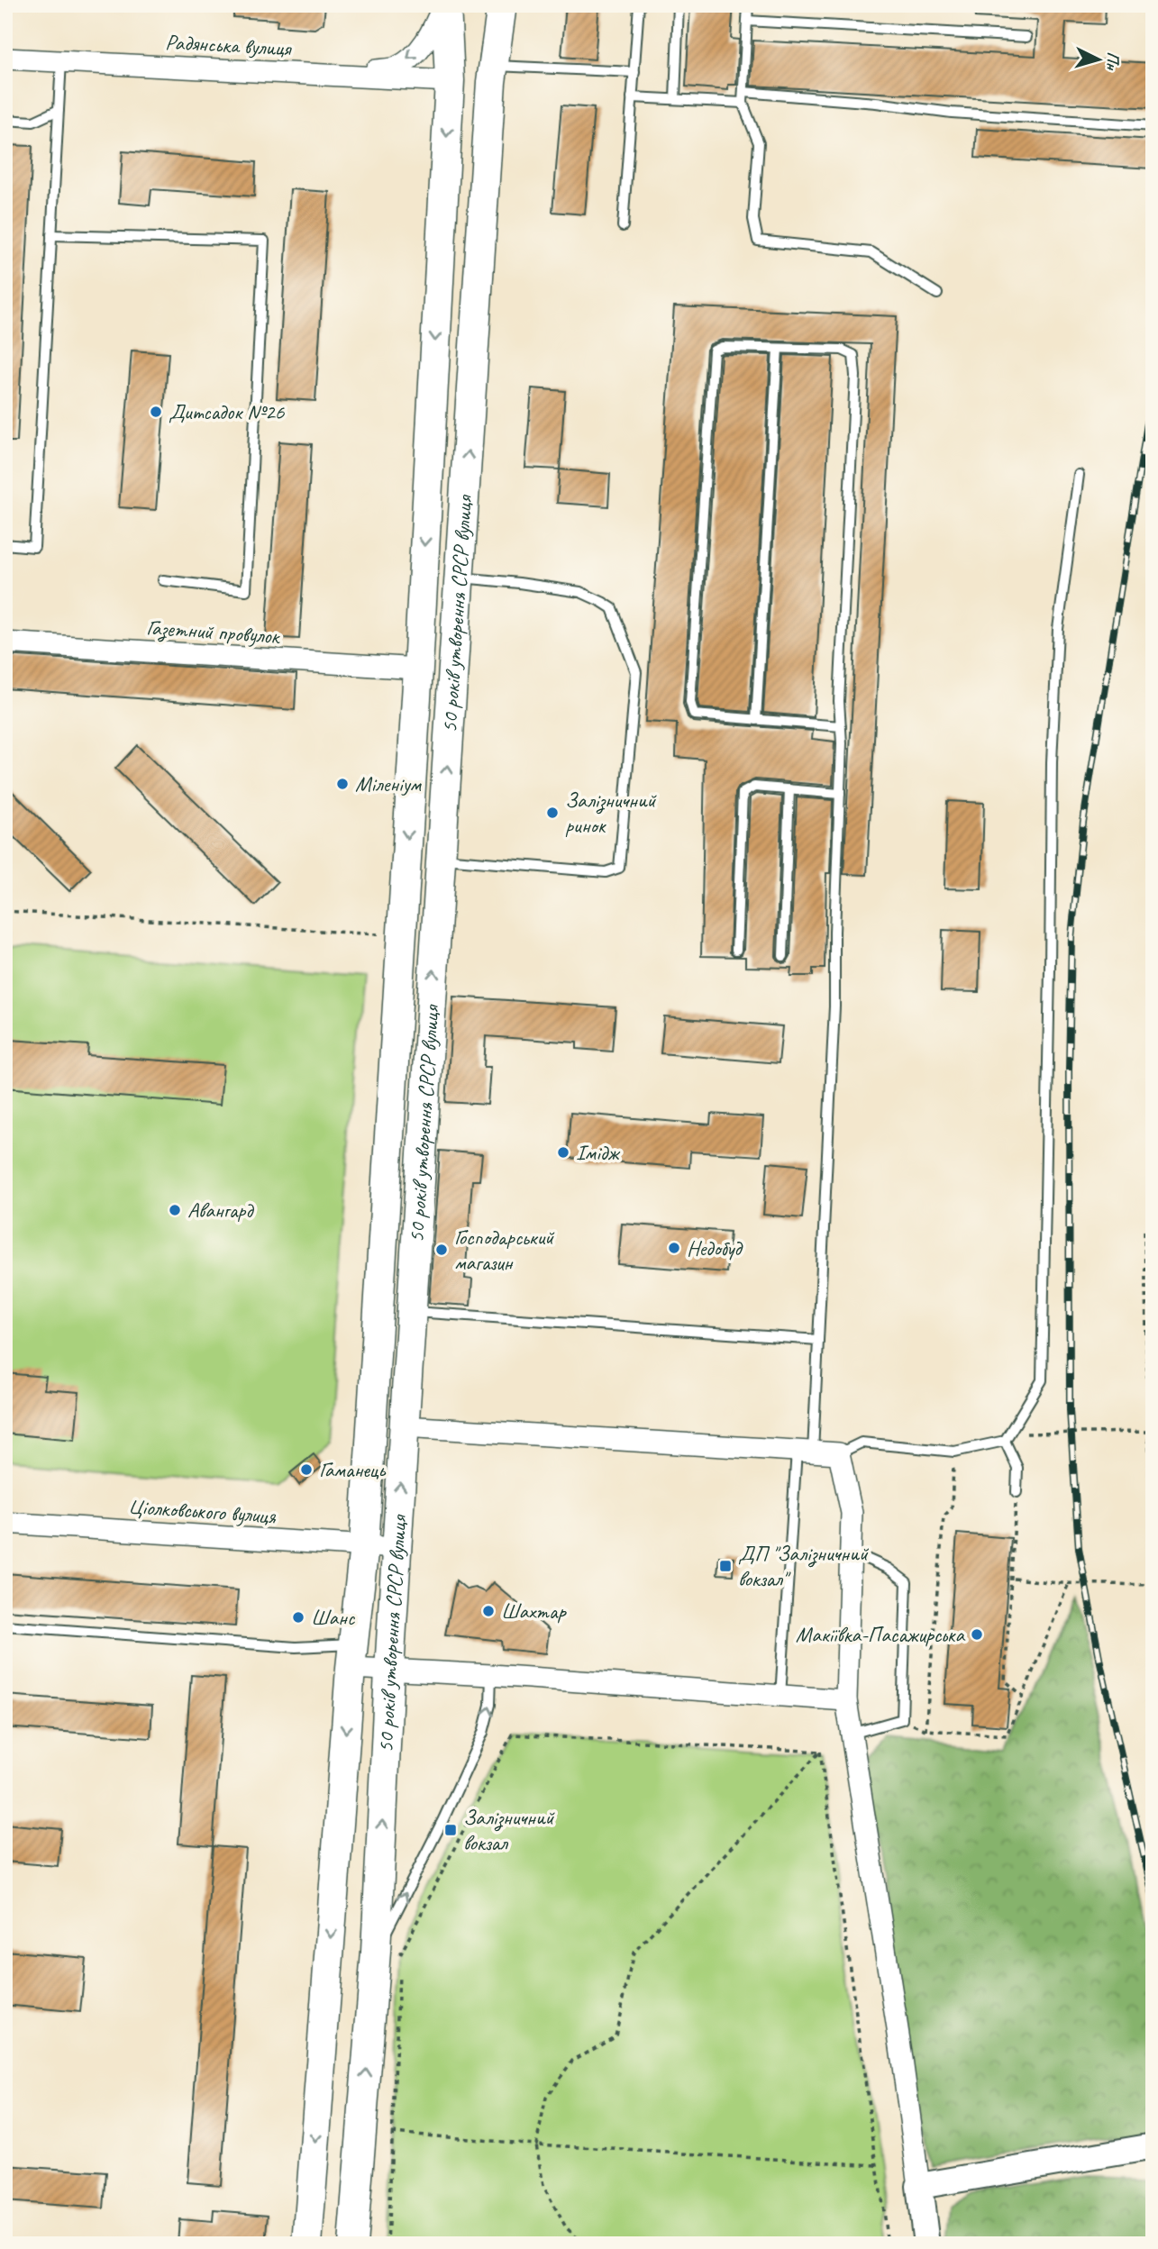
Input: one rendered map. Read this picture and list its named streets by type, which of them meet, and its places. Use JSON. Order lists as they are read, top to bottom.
{
  "streets": {
    "main road": ["50 років утворення СРСР вулиця"],
    "street": ["Радянська вулиця", "Газетний провулок", "Ціолковського вулиця"]
  },
  "crossings": [
    ["Радянська вулиця", "50 років утворення СРСР вулиця"],
    ["50 років утворення СРСР вулиця", "Газетний провулок"],
    ["50 років утворення СРСР вулиця", "Ціолковського вулиця"]
  ],
  "places": {
    "other": [
      "Дитсадок №26",
      "Міленіум",
      "Залізничний ринок",
      "Імідж",
      "Авангард",
      "Недобуд",
      "Господарський магазин",
      "Гаманець",
      "Шахтар",
      "Шанс",
      "Макіївка-Пасажирська"
    ],
    "transit": ["ДП \"Залізничний вокзал\"", "Залізничний вокзал"]
  },
  "north": "right"
}
